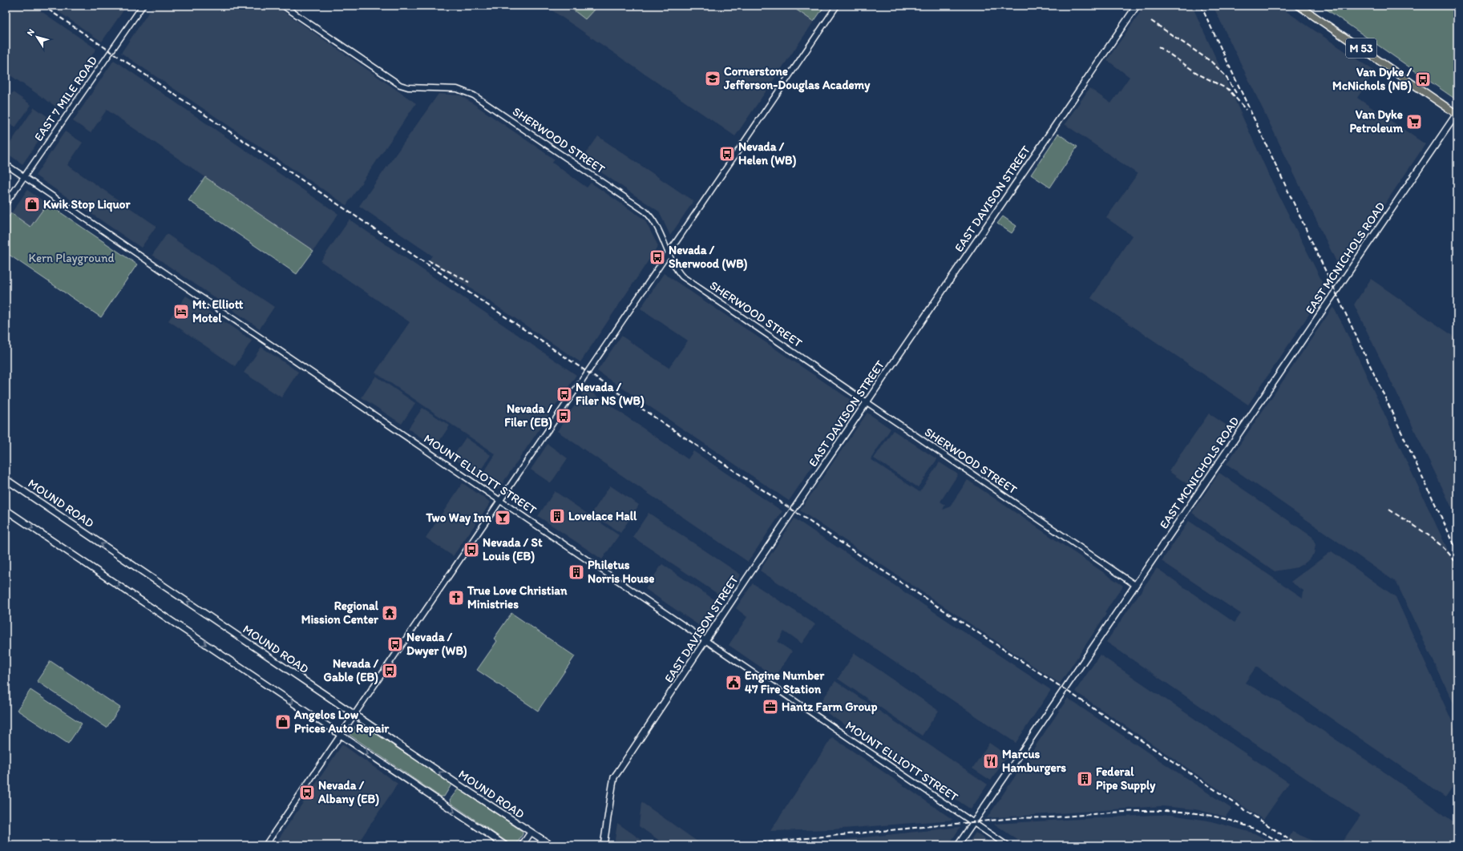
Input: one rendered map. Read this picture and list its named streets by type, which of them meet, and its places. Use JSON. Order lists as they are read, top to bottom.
{
  "streets": {
    "main road": [
      "M 53",
      "EAST DAVISON STREET",
      "EAST MCNICHOLS ROAD",
      "MOUND ROAD"
    ],
    "street": ["EAST 7 MILE ROAD", "SHERWOOD STREET", "MOUNT ELLIOTT STREET"]
  },
  "crossings": [
    ["M 53", "EAST MCNICHOLS ROAD"],
    ["EAST 7 MILE ROAD", "MOUNT ELLIOTT STREET"],
    ["SHERWOOD STREET", "EAST DAVISON STREET"],
    ["SHERWOOD STREET", "EAST MCNICHOLS ROAD"],
    ["EAST DAVISON STREET", "MOUNT ELLIOTT STREET"],
    ["EAST MCNICHOLS ROAD", "MOUNT ELLIOTT STREET"]
  ],
  "parks": ["Kern Playground"],
  "places": {
    "school or university": ["Cornerstone Jefferson-Douglas Academy"],
    "bus stop": [
      "Van Dyke / McNichols (NB)",
      "Nevada / Helen (WB)",
      "Nevada / Sherwood (WB)",
      "Nevada / Filer NS (WB)",
      "Nevada / Filer (EB)",
      "Nevada / St Louis (EB)",
      "Nevada / Dwyer (WB)",
      "Nevada / Gable (EB)",
      "Nevada / Albany (EB)"
    ],
    "supermarket": ["Van Dyke Petroleum"],
    "shop": ["Kwik Stop Liquor", "Angelos Low Prices Auto Repair"],
    "hotel": ["Mt. Elliott Motel"],
    "building": ["Lovelace Hall", "Philetus Norris House", "Federal Pipe Supply"],
    "bar": ["Two Way Inn"],
    "church": ["True Love Christian Ministries"],
    "temple": ["Regional Mission Center"],
    "public building": ["Engine Number 47 Fire Station"],
    "office": ["Hantz Farm Group"],
    "restaurant": ["Marcus Hamburgers"]
  },
  "north": "top left"
}
